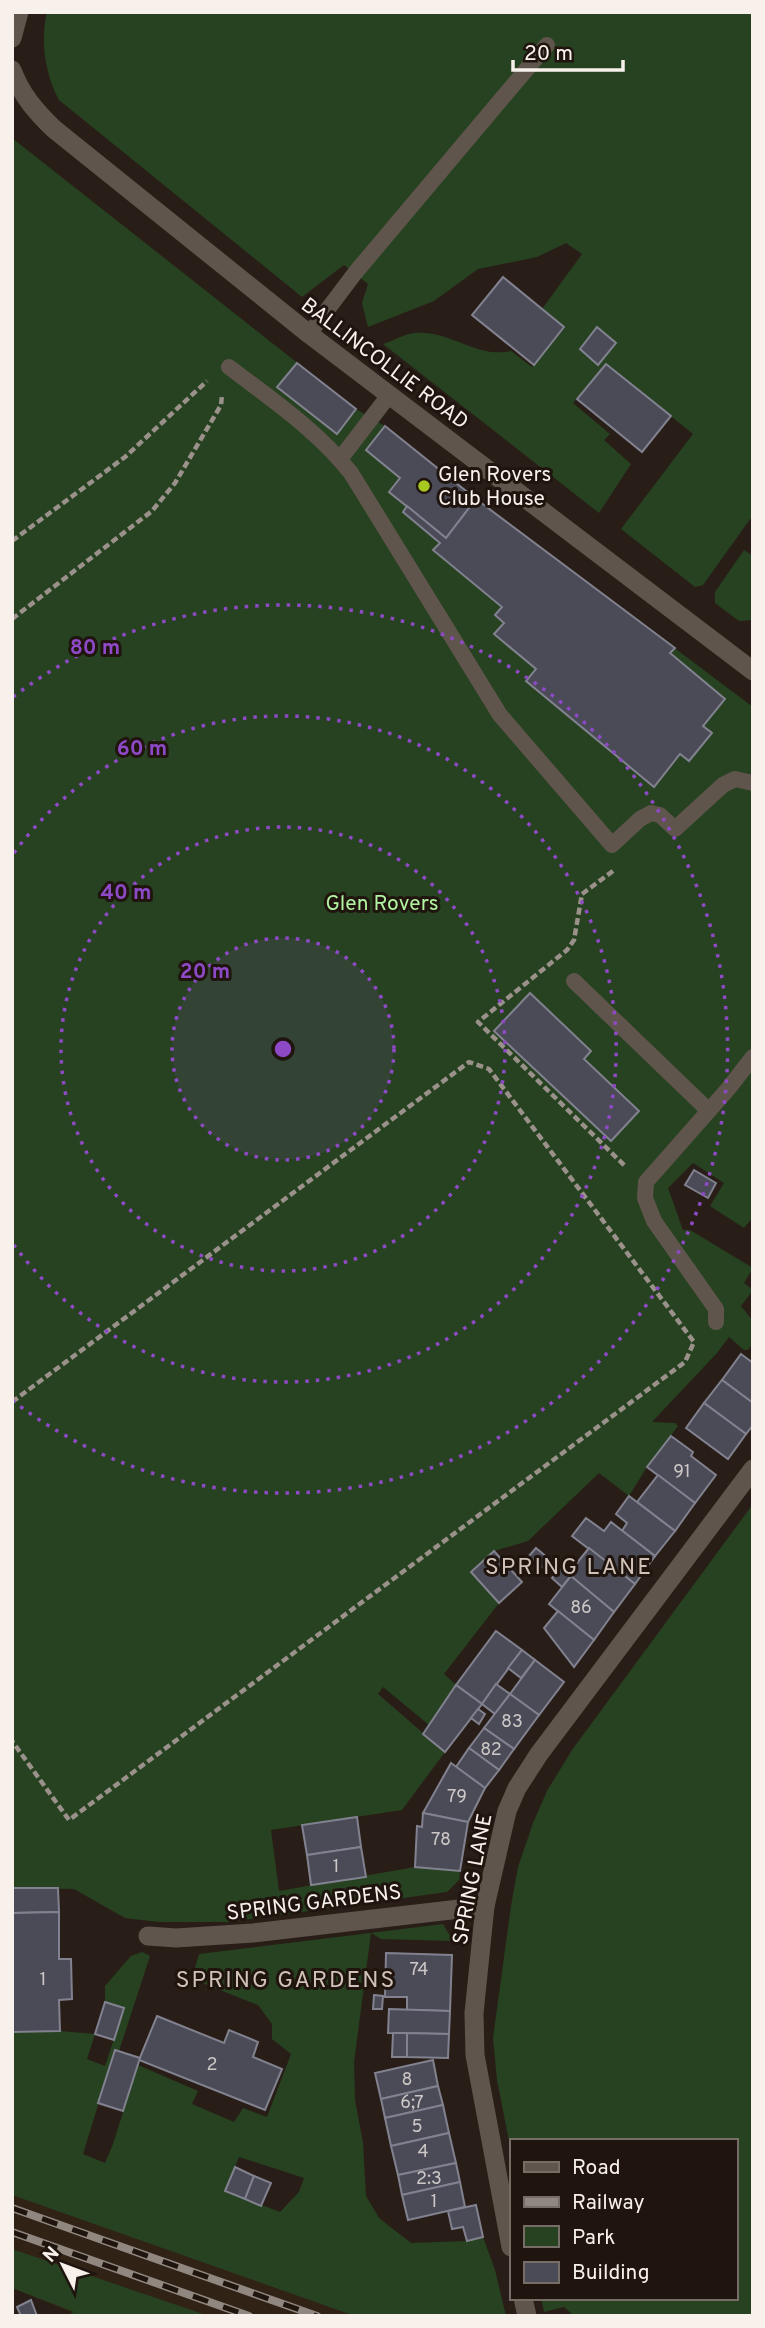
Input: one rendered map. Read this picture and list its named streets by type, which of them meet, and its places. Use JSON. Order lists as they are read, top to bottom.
{
  "streets": {
    "street": ["BALLINCOLLIE ROAD", "SPRING LANE", "SPRING GARDENS"]
  },
  "crossings": [
    ["SPRING LANE", "SPRING GARDENS"]
  ],
  "districts": ["SPRING LANE", "SPRING GARDENS"],
  "parks": ["Glen Rovers"],
  "places": ["Glen Rovers Club House"],
  "house_numbers": [
    "91",
    "86",
    "83",
    "82",
    "79",
    "78",
    "1",
    "74",
    "1",
    "2",
    "8",
    "6;7",
    "5",
    "4",
    "2:3",
    "1"
  ],
  "legend": [
    "Road",
    "Railway",
    "Park",
    "Building"
  ],
  "scale_bar": "20 m",
  "north": "top left",
  "rings": [
    "80 m",
    "60 m",
    "40 m",
    "20 m"
  ]
}
